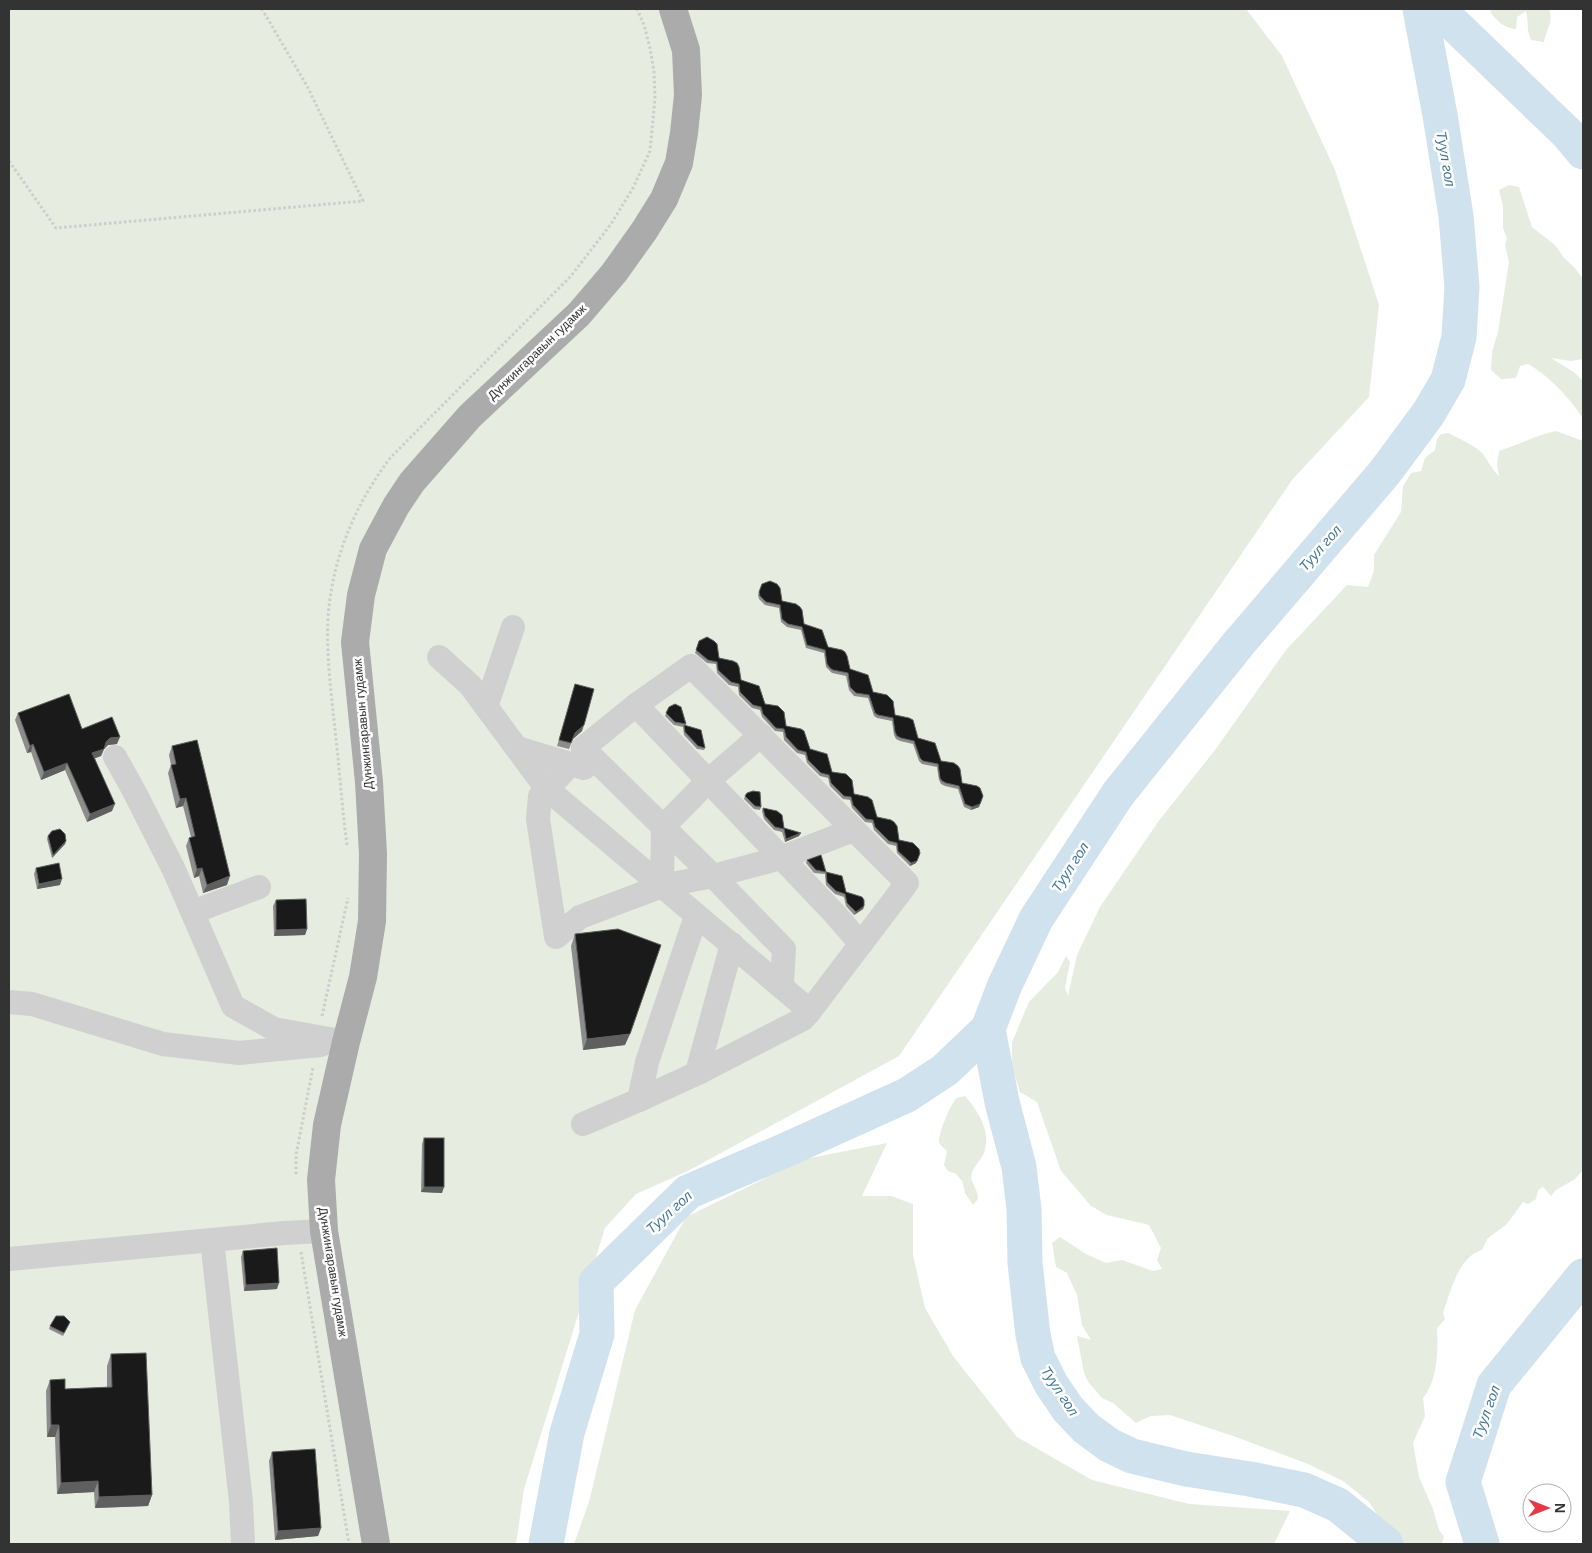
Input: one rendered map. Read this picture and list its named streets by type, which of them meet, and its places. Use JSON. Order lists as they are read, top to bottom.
{
  "streets": {
    "main road": ["Дүнжингаравын гудамж"]
  },
  "water": ["Туул гол"],
  "north": "right"
}
